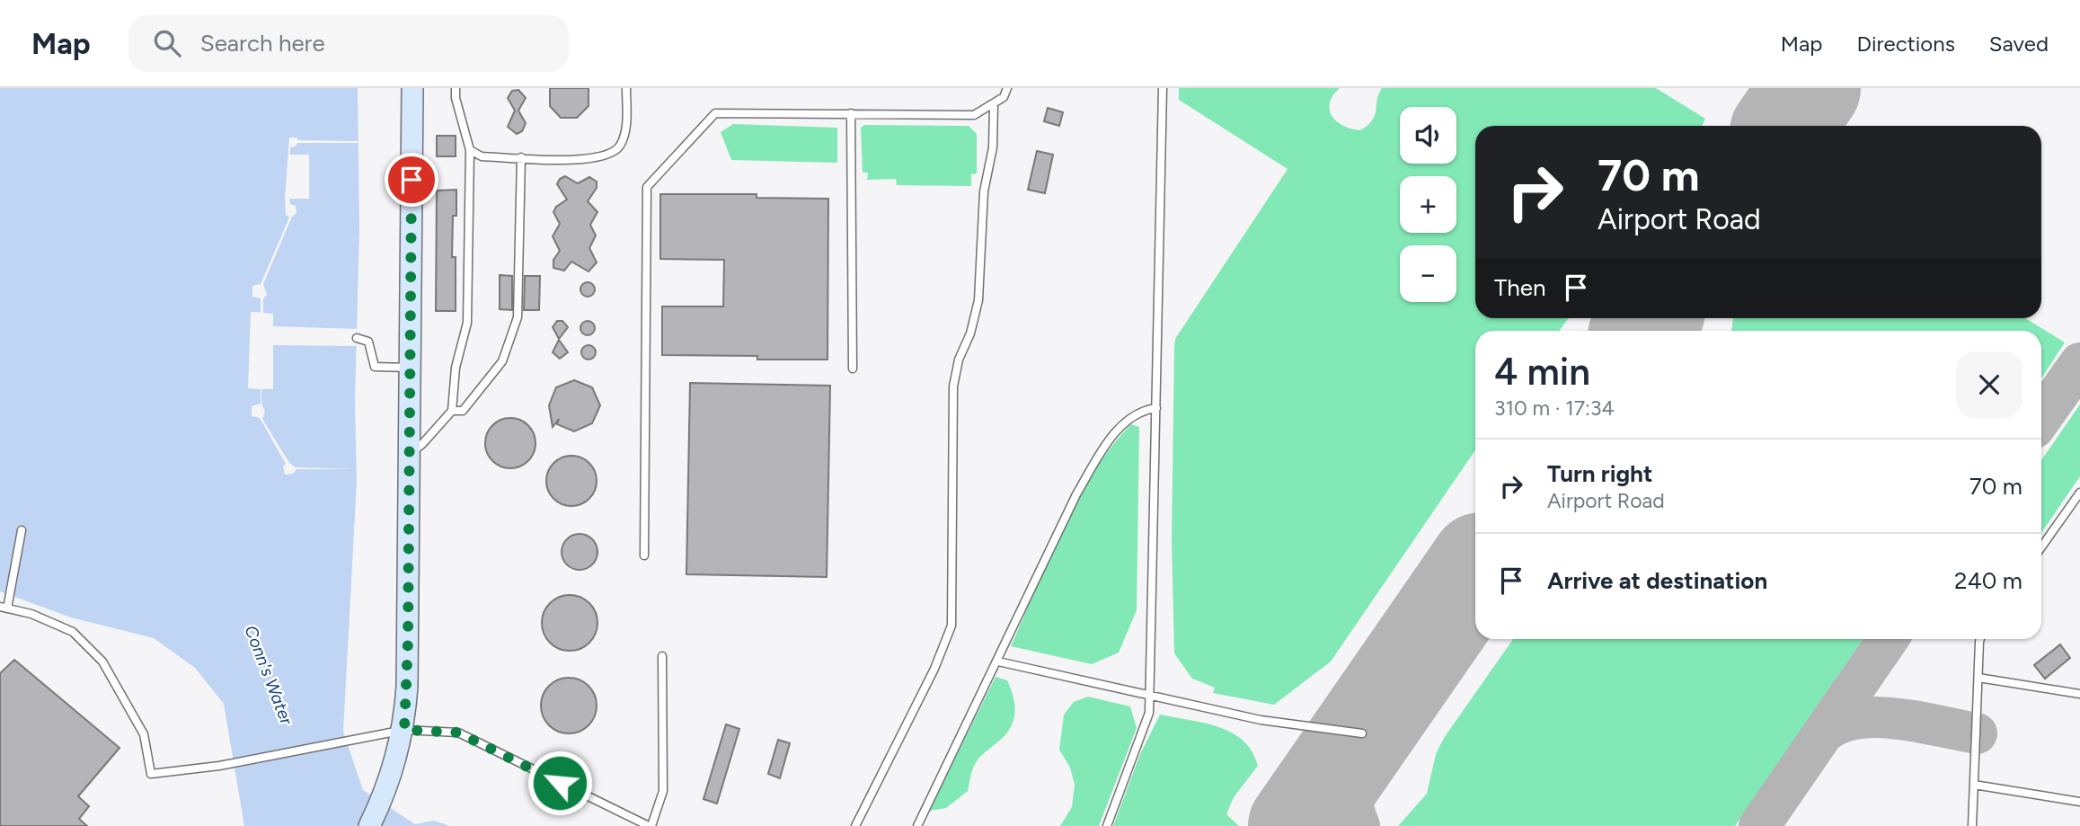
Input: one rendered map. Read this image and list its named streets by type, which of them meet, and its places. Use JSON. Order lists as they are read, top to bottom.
{
  "water": ["Conn's Water"],
  "page": {
    "header": "Map",
    "search": "Search here",
    "nav": ["Map", "Directions", "Saved"],
    "map_buttons": ["+", "−"],
    "turn": ["70 m", "Airport Road"],
    "then": "Then",
    "heading": ["4 min", "310 m · 17:34"],
    "list": [
      {
        "name": "Turn right",
        "note": "Airport Road",
        "value": "70 m"
      },
      {
        "name": "Arrive at destination",
        "value": "240 m"
      }
    ]
  }
}
